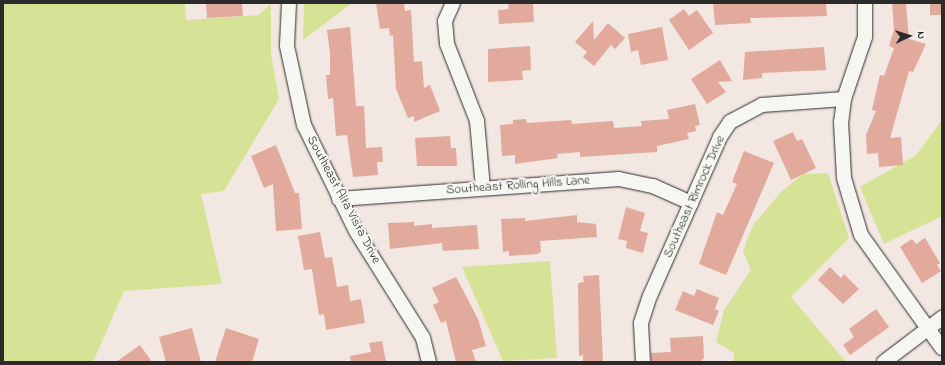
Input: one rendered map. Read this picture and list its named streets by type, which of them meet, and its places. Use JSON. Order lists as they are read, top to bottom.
{
  "streets": {
    "street": ["Southeast Rolling Hills Lane", "Southeast Rimrock Drive", "Southeast Alta Vista Drive"]
  },
  "crossings": [
    ["Southeast Rolling Hills Lane", "Southeast Rimrock Drive"],
    ["Southeast Rolling Hills Lane", "Southeast Alta Vista Drive"]
  ],
  "north": "right"
}
